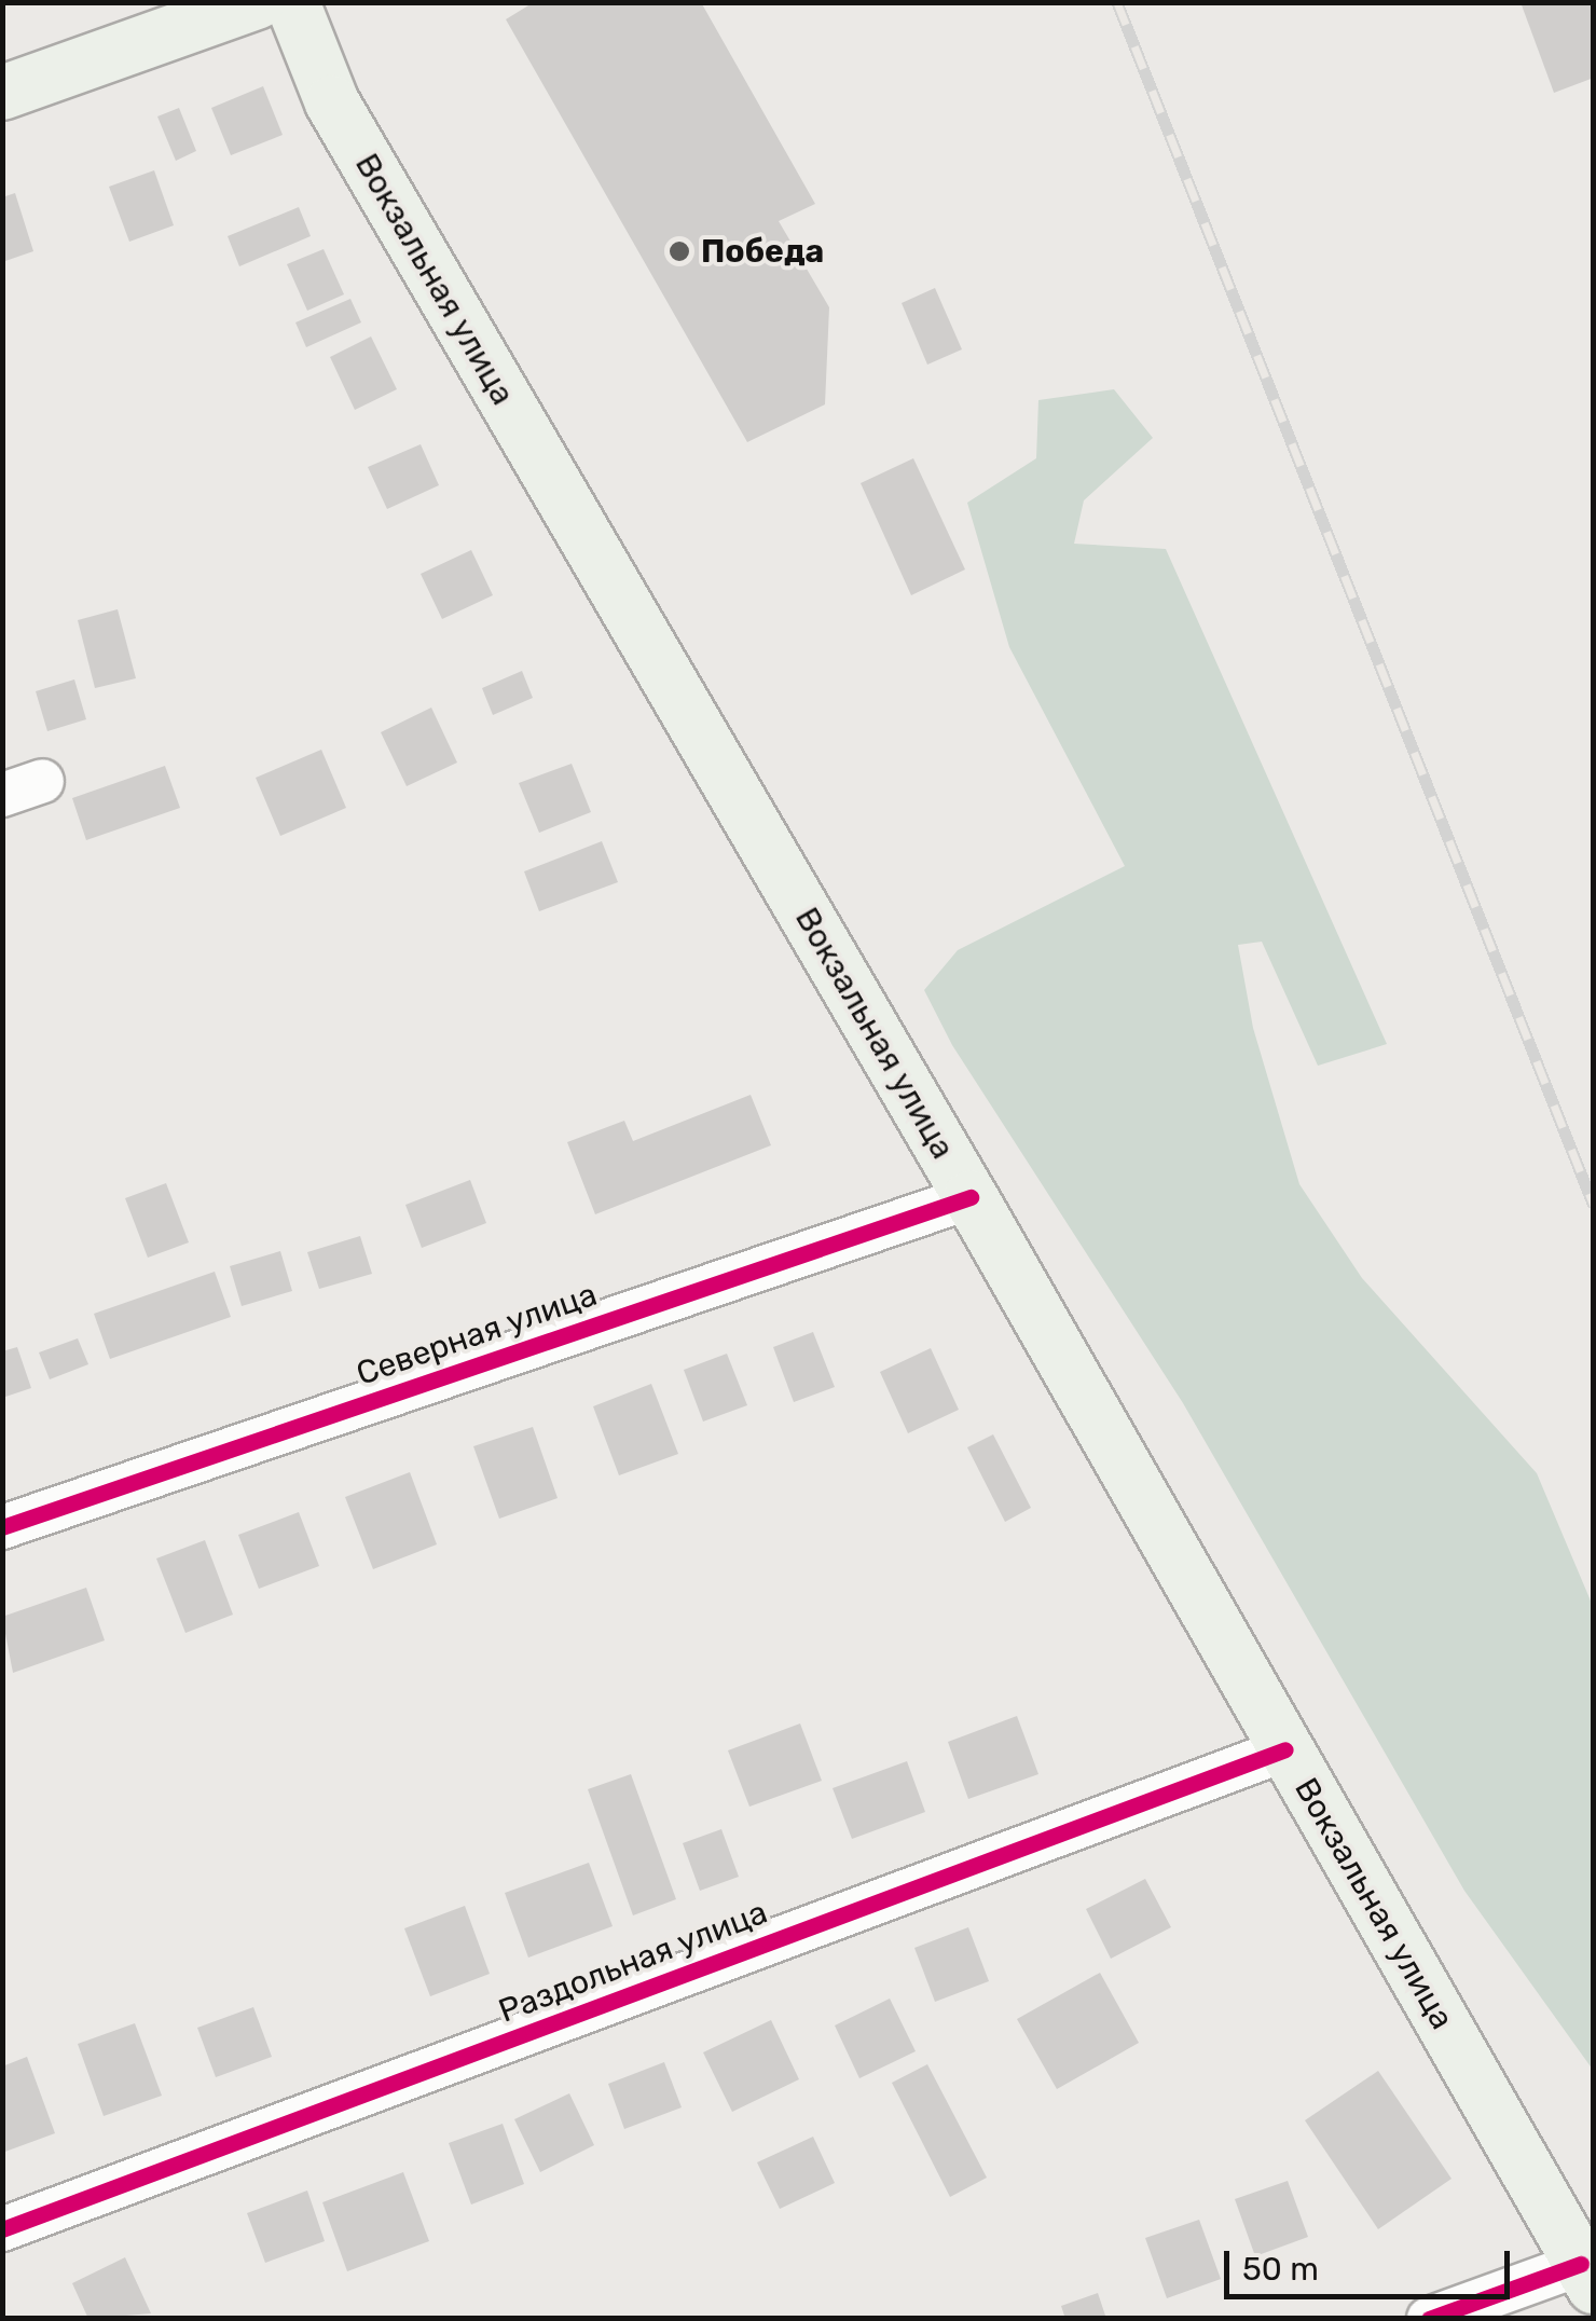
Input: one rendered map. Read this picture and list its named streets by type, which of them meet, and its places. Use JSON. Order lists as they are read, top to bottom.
{
  "streets": {
    "main road": ["Вокзальная улица"],
    "street": ["Северная улица", "Раздольная улица"]
  },
  "crossings": [
    ["Вокзальная улица", "Северная улица"],
    ["Вокзальная улица", "Раздольная улица"]
  ],
  "places": ["Победа"],
  "scale_bar": "50 m"
}
